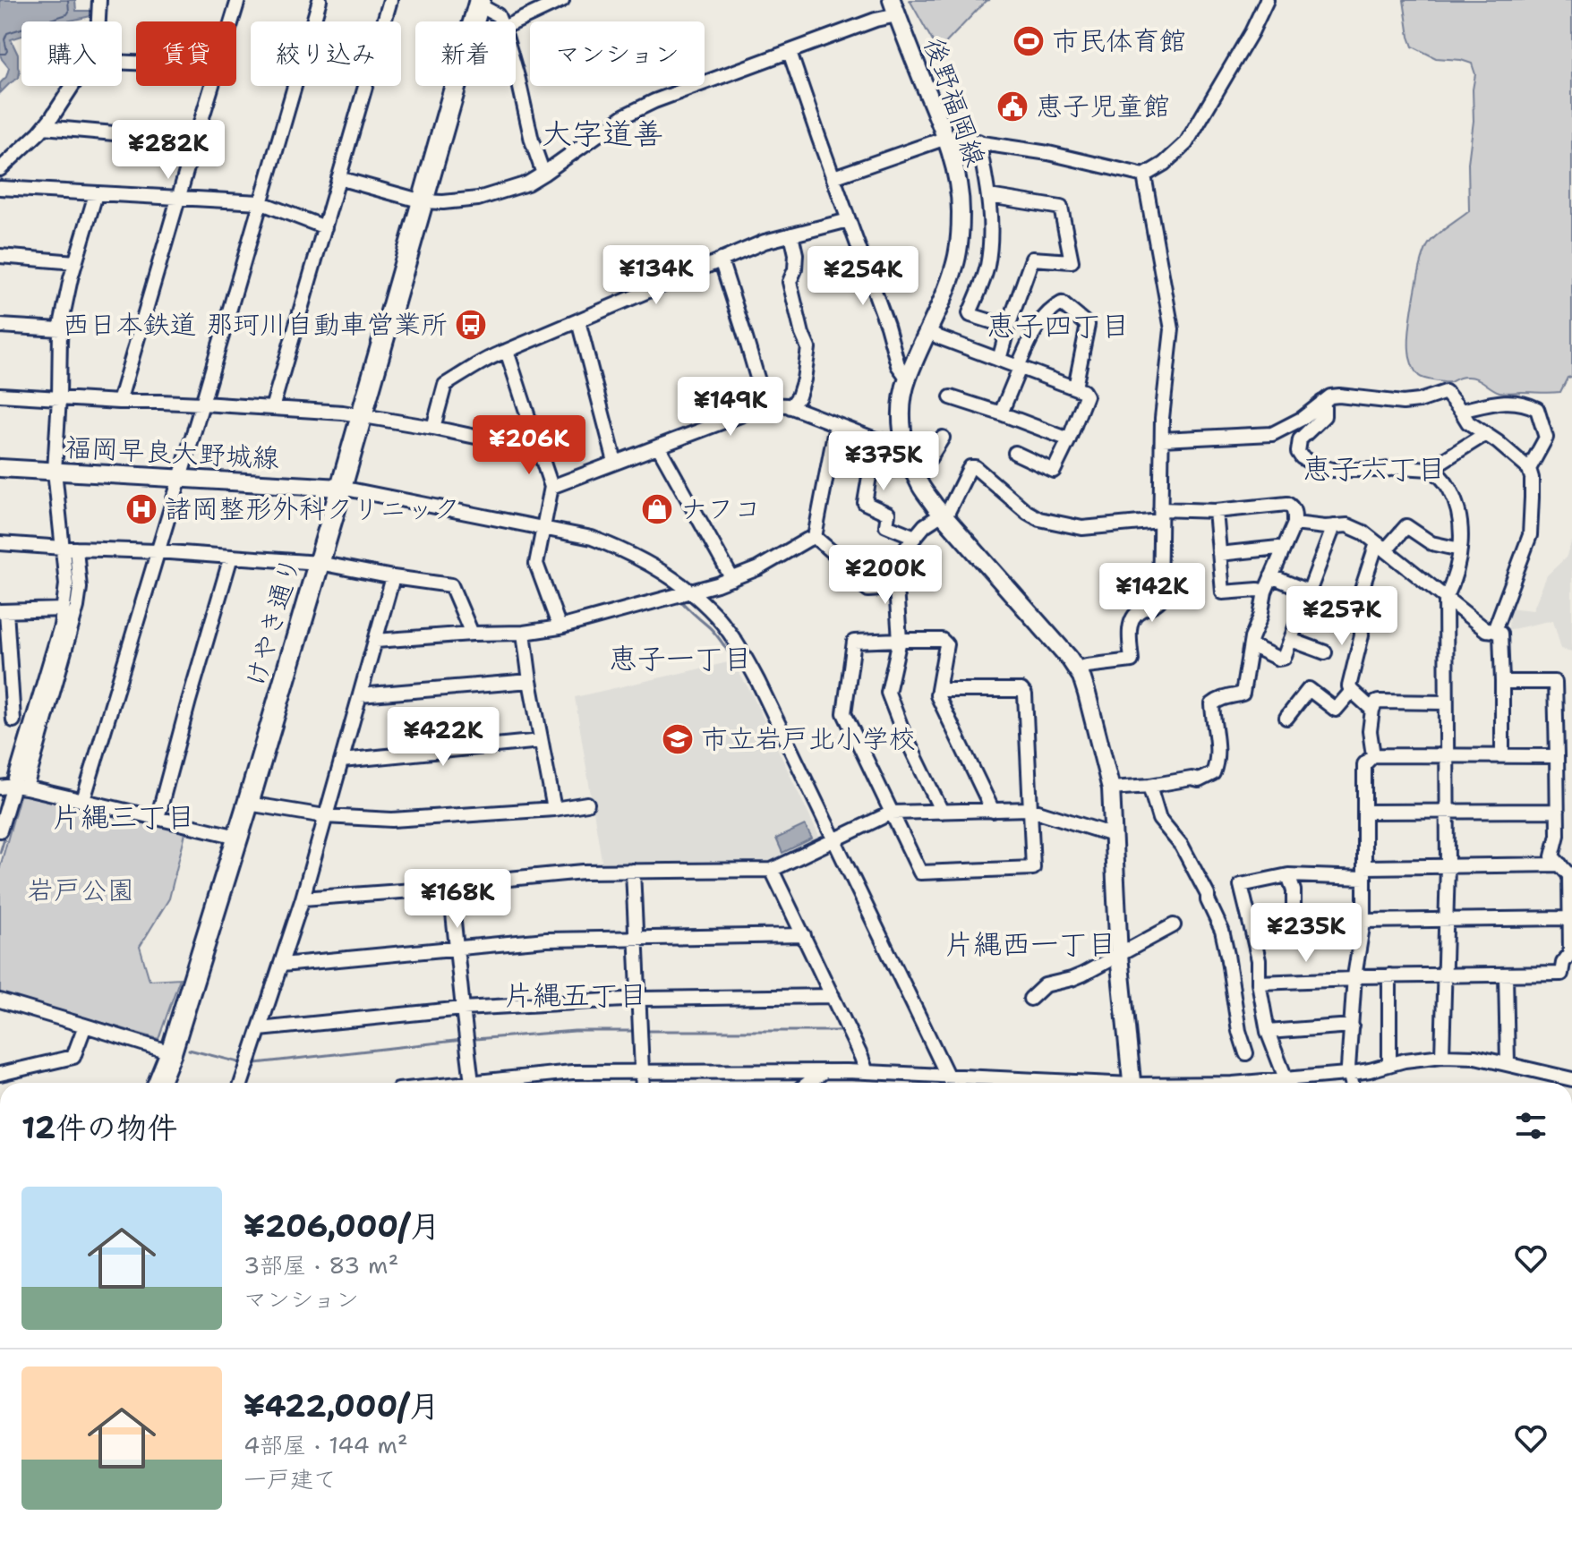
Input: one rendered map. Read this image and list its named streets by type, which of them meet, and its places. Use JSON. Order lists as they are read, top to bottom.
{
  "streets": {
    "highway": ["けやき通り"],
    "main road": ["後野福岡線", "福岡早良大野城線"]
  },
  "crossings": [
    ["福岡早良大野城線", "けやき通り"]
  ],
  "districts": [
    "大字道善",
    "恵子四丁目",
    "恵子六丁目",
    "恵子一丁目",
    "片縄三丁目",
    "片縄西一丁目",
    "片縄五丁目"
  ],
  "parks": ["岩戸公園"],
  "places": {
    "sports": ["市民体育館"],
    "public building": ["恵子児童館"],
    "bus stop": ["西日本鉄道 那珂川自動車営業所"],
    "hospital": ["諸岡整形外科クリニック"],
    "shop": ["ナフコ"],
    "school or university": ["市立岩戸北小学校"]
  },
  "page": {
    "chip": [
      "購入",
      "賃貸",
      "絞り込み",
      "新着",
      "マンション"
    ],
    "price": [
      "¥282K",
      "¥134K",
      "¥254K",
      "¥149K",
      "¥206K",
      "¥375K",
      "¥200K",
      "¥142K",
      "¥257K",
      "¥422K",
      "¥168K",
      "¥235K"
    ],
    "heading": "12件の物件",
    "list": [
      {
        "name": "¥206,000/月",
        "note": "3部屋 · 83 m² · マンション"
      },
      {
        "name": "¥422,000/月",
        "note": "4部屋 · 144 m² · 一戸建て"
      }
    ]
  }
}
